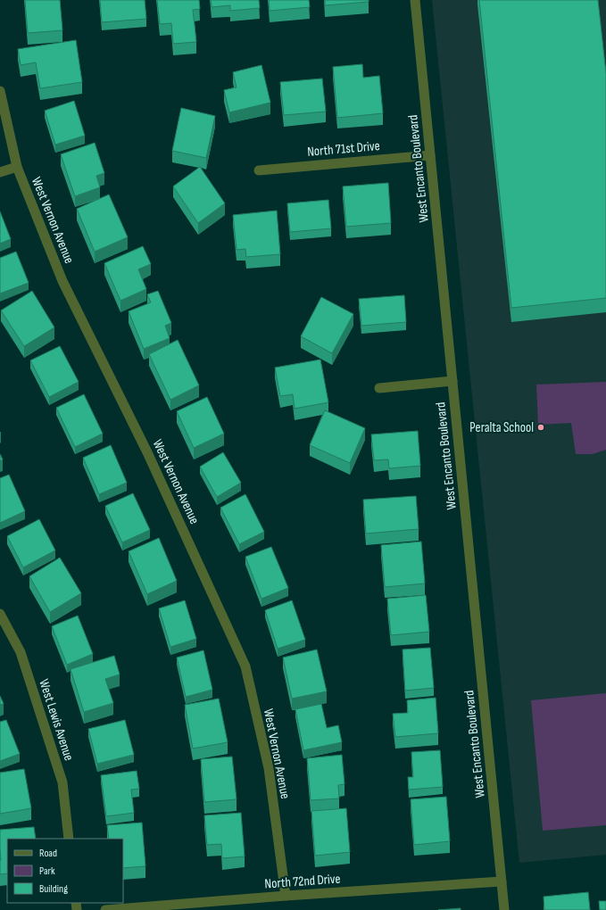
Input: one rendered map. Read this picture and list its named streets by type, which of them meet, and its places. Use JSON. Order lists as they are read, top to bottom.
{
  "streets": {
    "street": [
      "North 71st Drive",
      "West Encanto Boulevard",
      "West Vernon Avenue",
      "West Lewis Avenue",
      "North 72nd Drive"
    ]
  },
  "crossings": [
    ["North 71st Drive", "West Encanto Boulevard"],
    ["West Encanto Boulevard", "North 72nd Drive"],
    ["West Vernon Avenue", "North 72nd Drive"]
  ],
  "places": ["Peralta School"],
  "legend": ["Road", "Park", "Building"]
}
